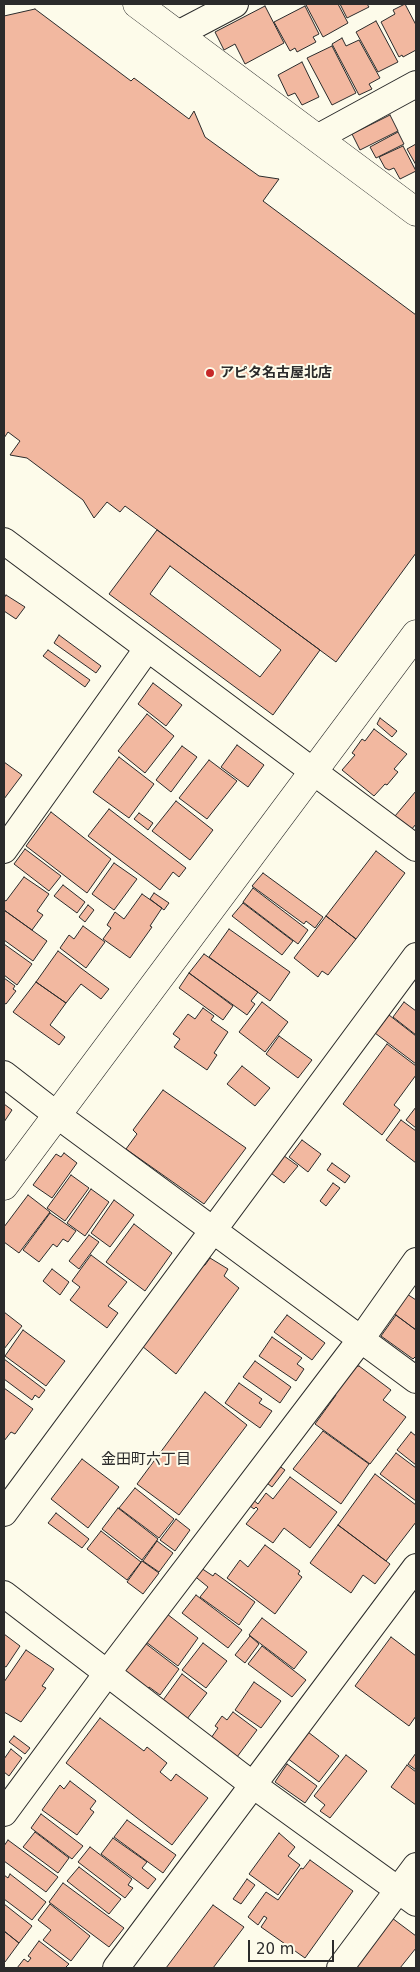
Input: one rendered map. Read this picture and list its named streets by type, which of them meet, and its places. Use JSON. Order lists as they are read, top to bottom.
{
  "districts": ["金田町六丁目"],
  "places": ["アピタ名古屋北店"],
  "scale_bar": "20 m"
}
